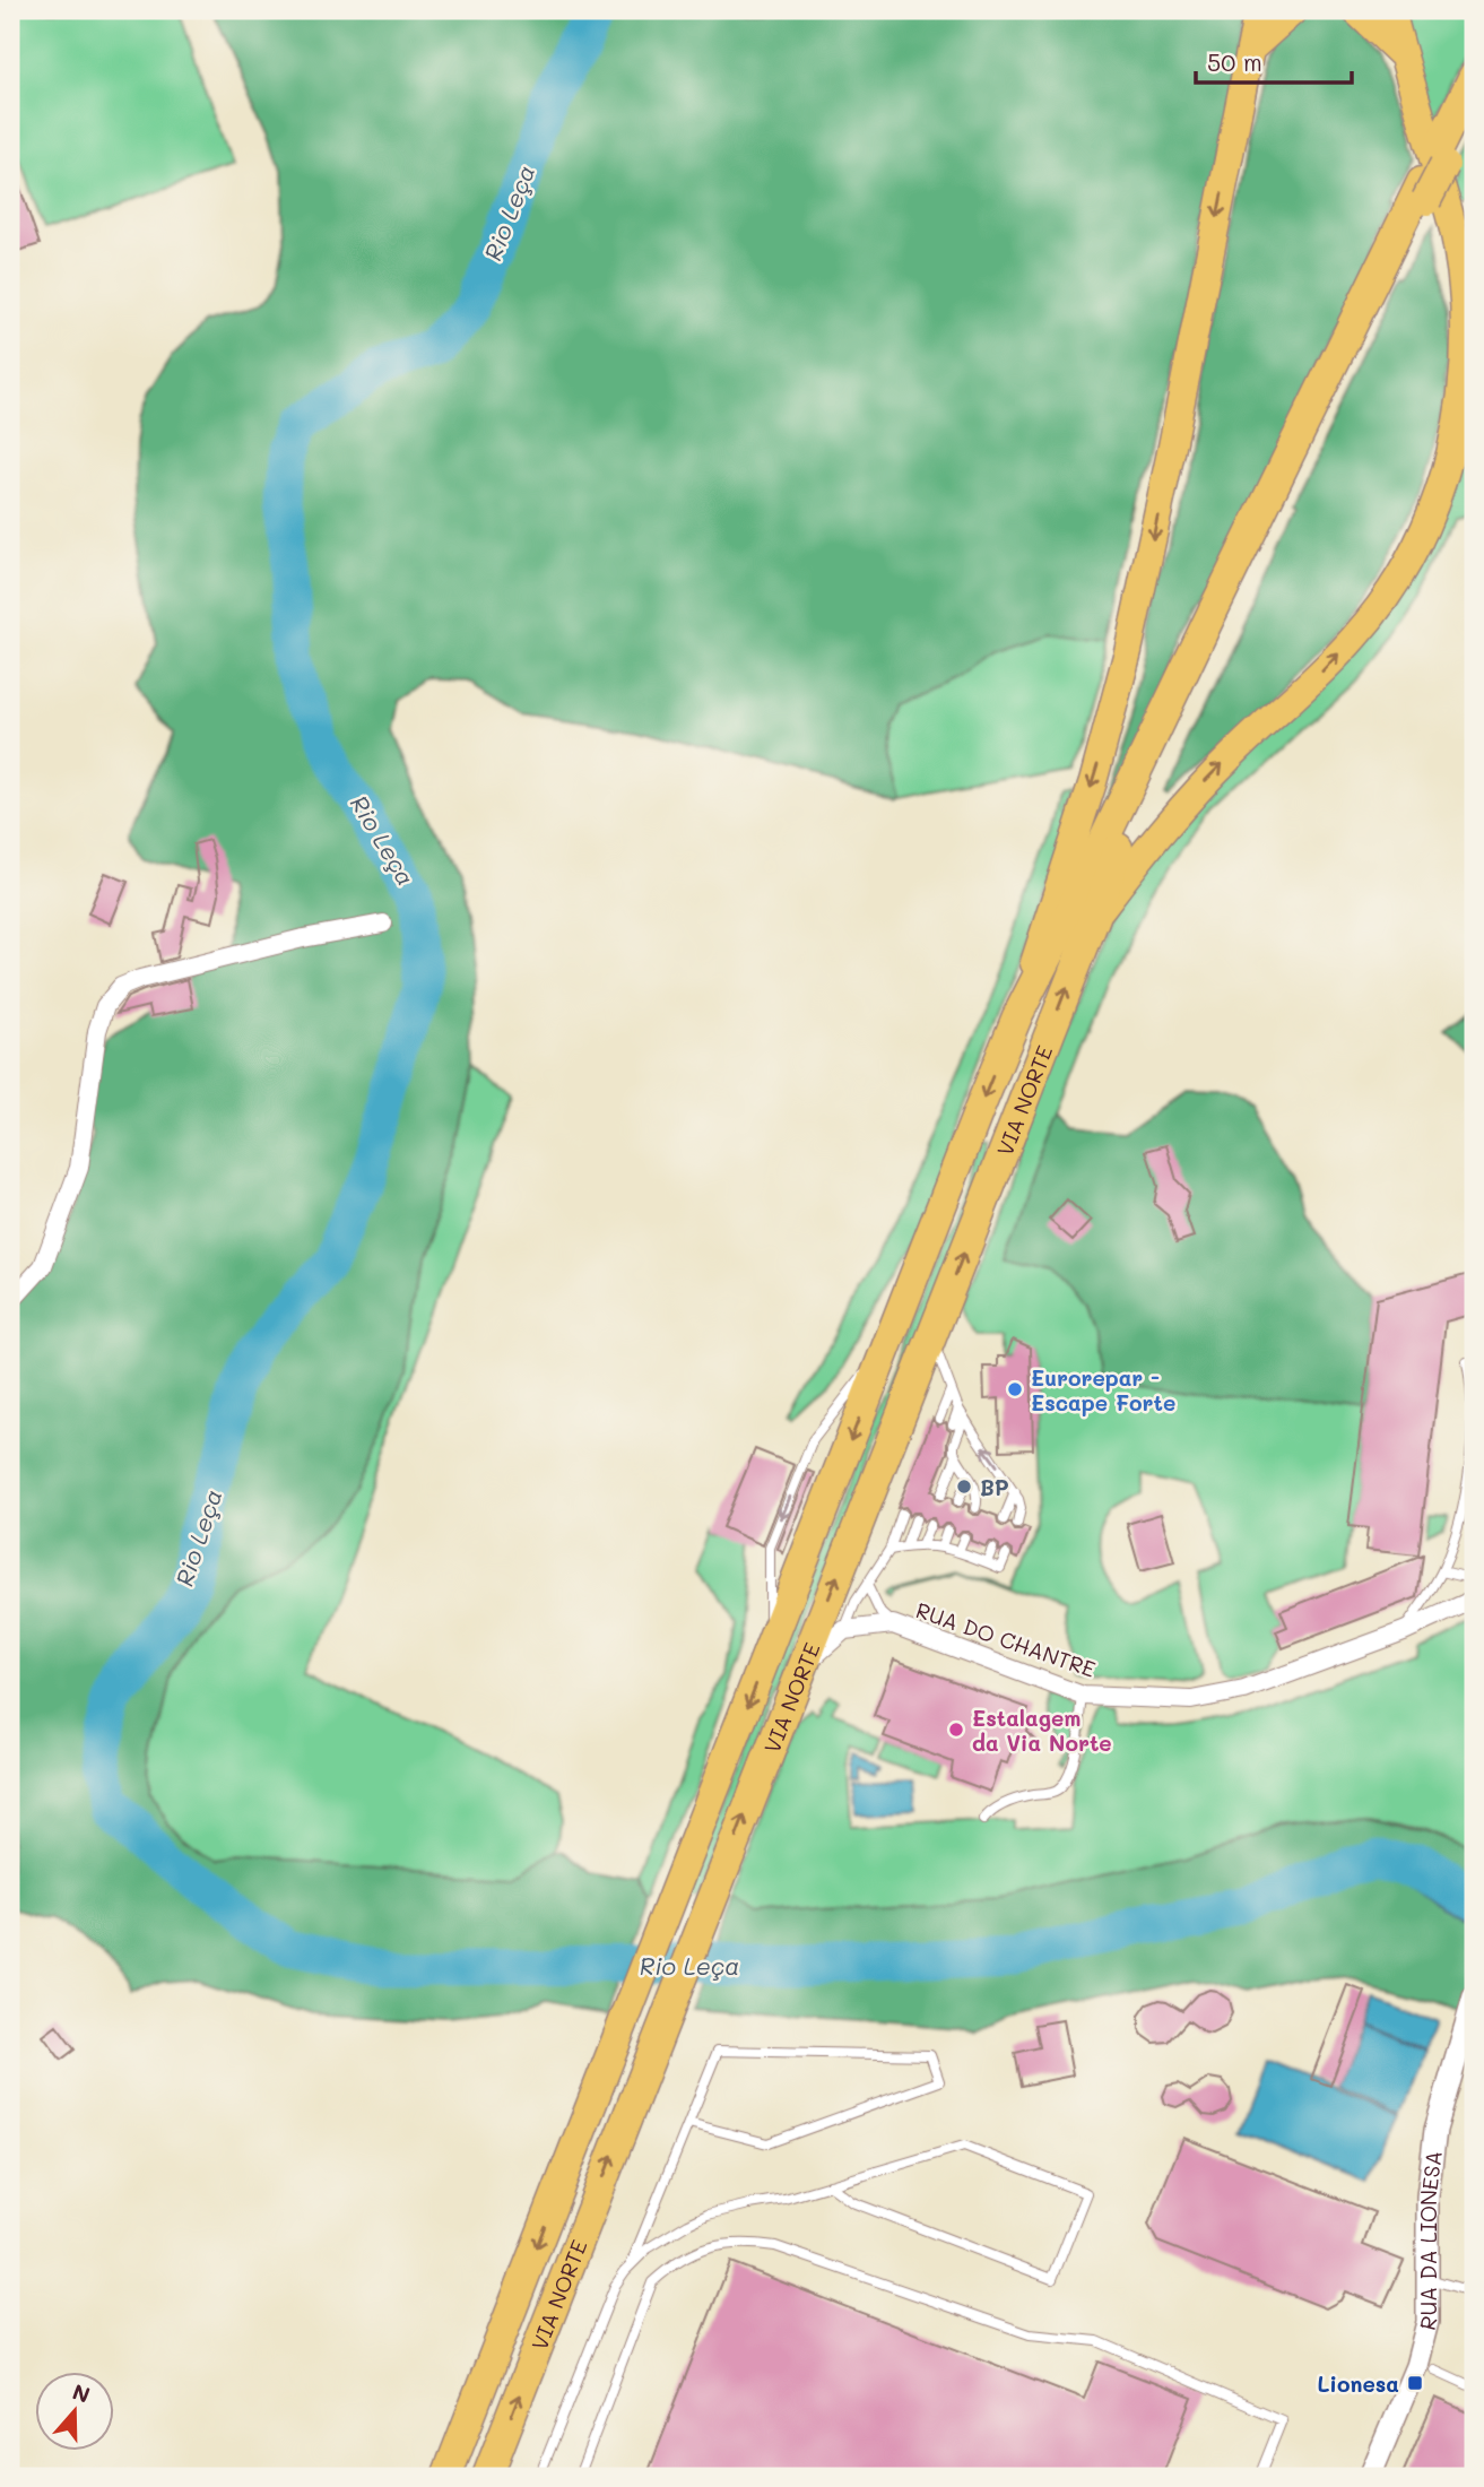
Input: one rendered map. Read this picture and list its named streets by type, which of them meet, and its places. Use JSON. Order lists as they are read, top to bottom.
{
  "streets": {
    "highway": ["VIA NORTE"],
    "street": ["RUA DO CHANTRE", "RUA DA LIONESA"]
  },
  "water": ["Rio Leça"],
  "places": {
    "other": ["Eurorepar - Escape Forte", "BP", "Estalagem da Via Norte"],
    "transit": ["Lionesa"]
  },
  "scale_bar": "50 m",
  "north": "top"
}
